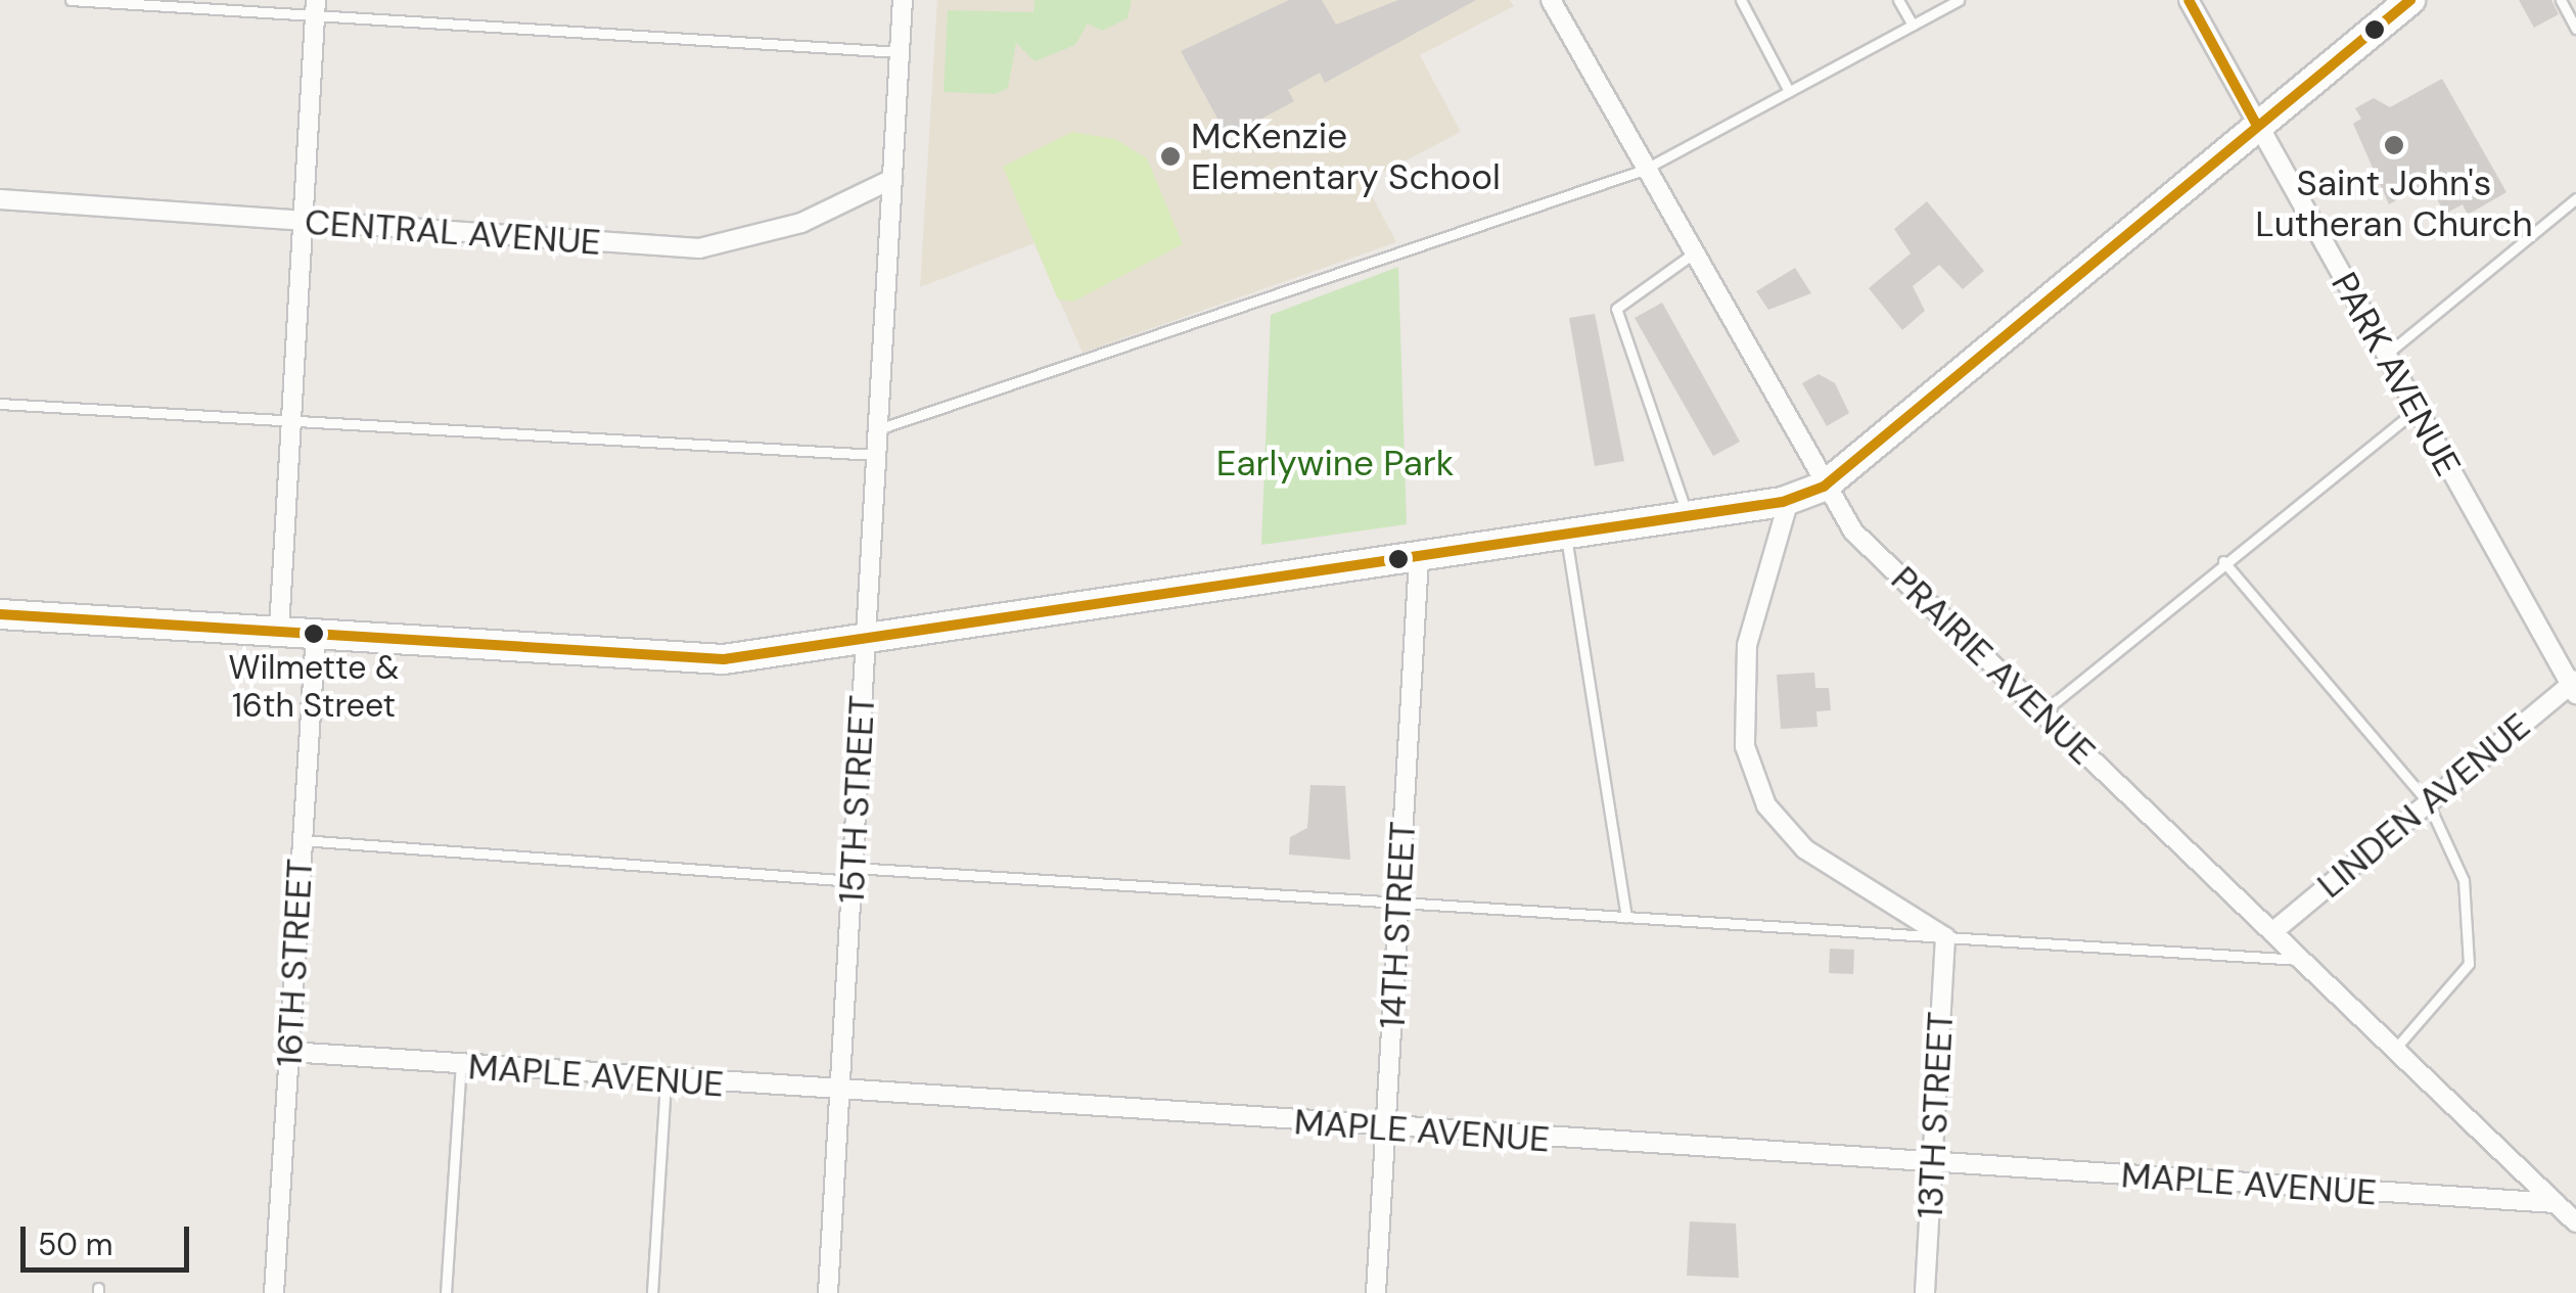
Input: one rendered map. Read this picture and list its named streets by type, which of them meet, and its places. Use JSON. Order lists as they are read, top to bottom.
{
  "streets": {
    "street": [
      "CENTRAL AVENUE",
      "PARK AVENUE",
      "PRAIRIE AVENUE",
      "15TH STREET",
      "LINDEN AVENUE",
      "14TH STREET",
      "16TH STREET",
      "MAPLE AVENUE",
      "13TH STREET"
    ]
  },
  "crossings": [
    ["CENTRAL AVENUE", "15TH STREET"],
    ["PARK AVENUE", "LINDEN AVENUE"],
    ["PRAIRIE AVENUE", "LINDEN AVENUE"],
    ["PRAIRIE AVENUE", "MAPLE AVENUE"],
    ["15TH STREET", "MAPLE AVENUE"],
    ["14TH STREET", "MAPLE AVENUE"],
    ["16TH STREET", "MAPLE AVENUE"],
    ["MAPLE AVENUE", "13TH STREET"]
  ],
  "parks": ["Earlywine Park"],
  "places": ["Saint John's Lutheran Church", "McKenzie Elementary School", "Wilmette & 16th Street"],
  "scale_bar": "50 m"
}
